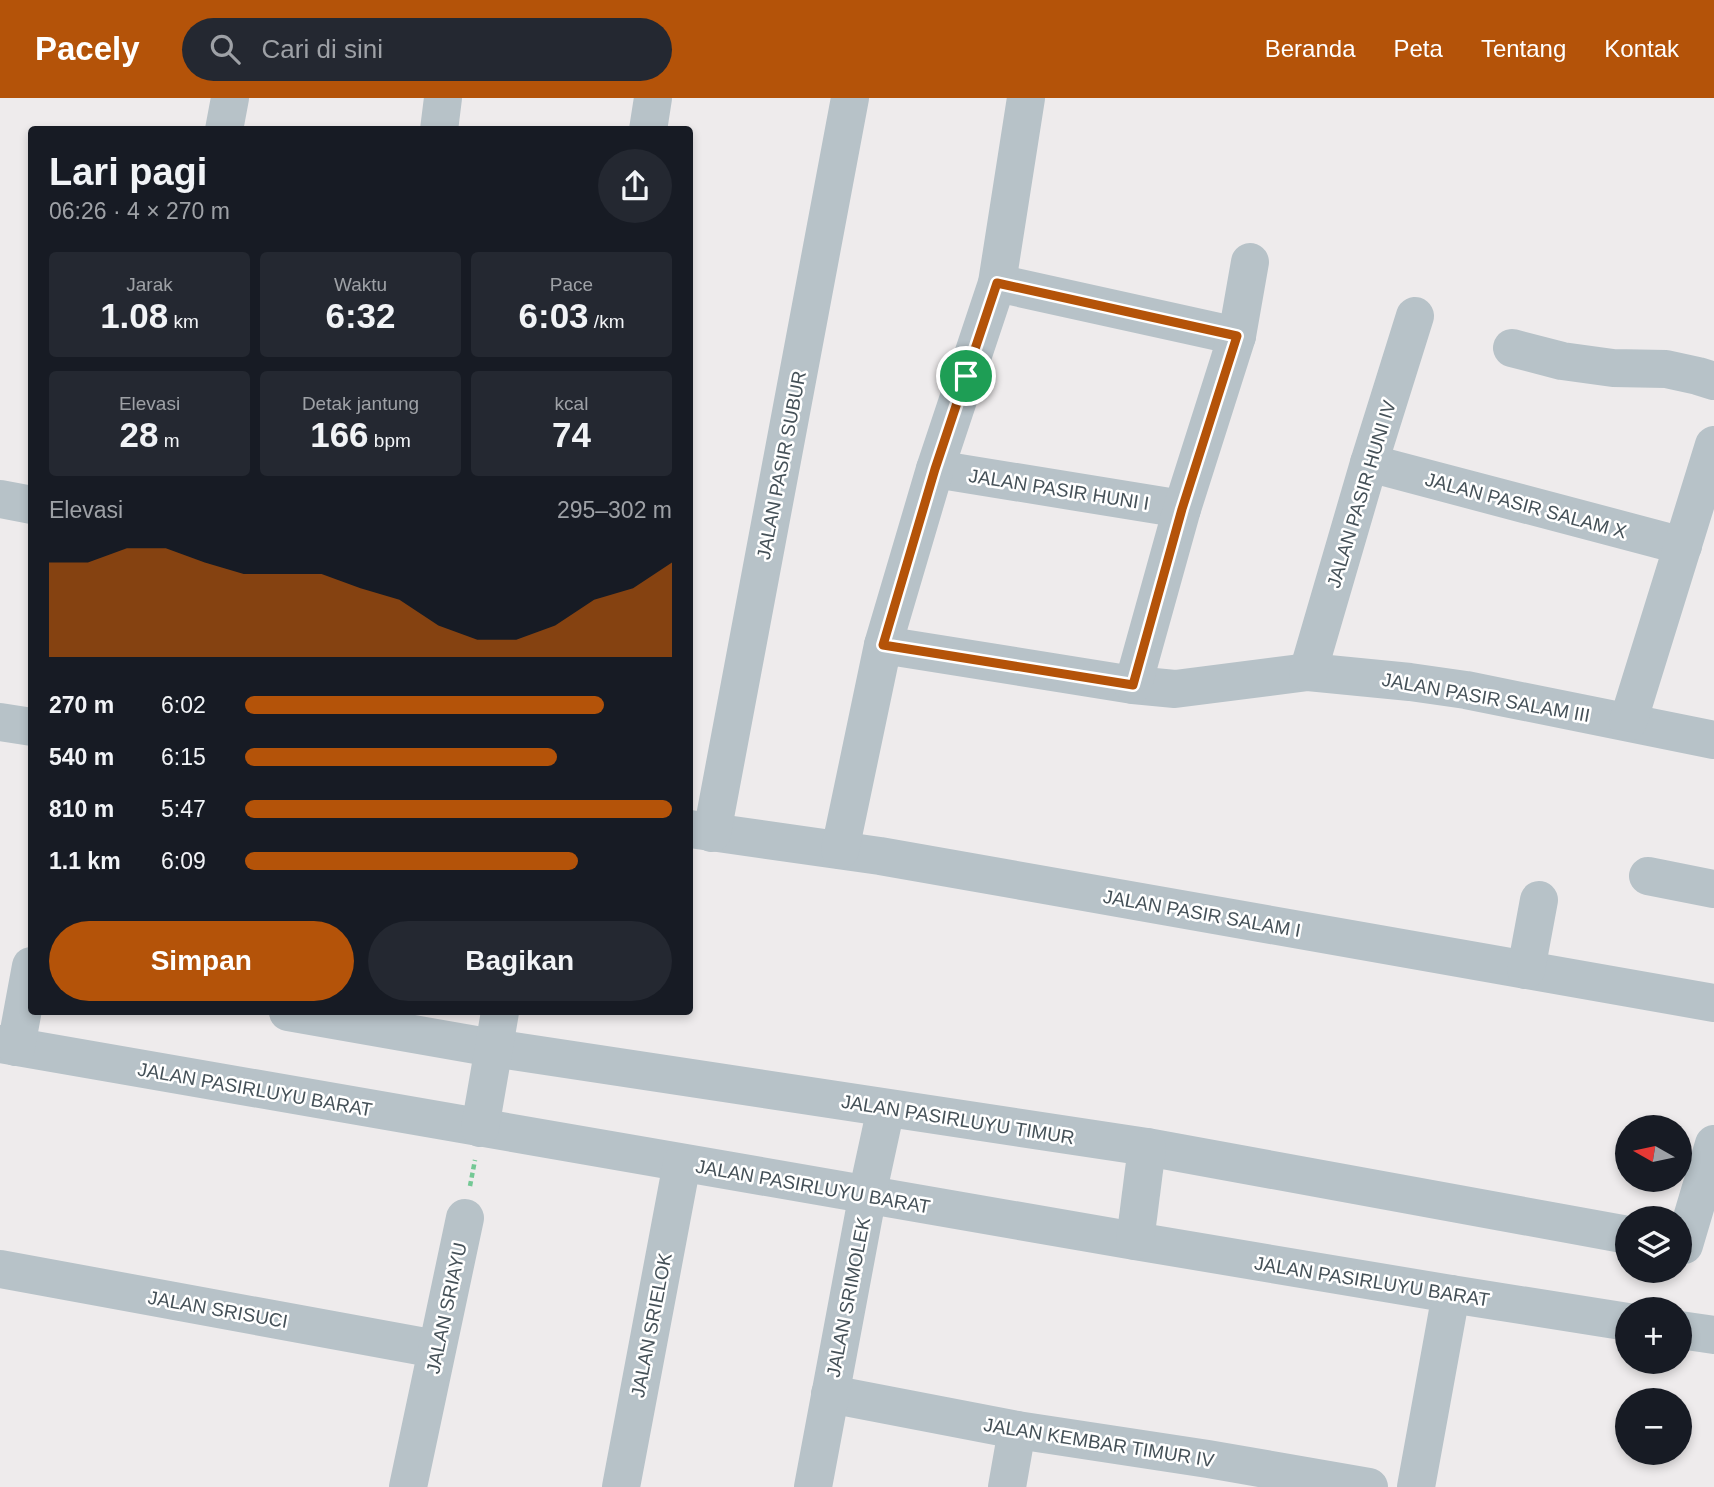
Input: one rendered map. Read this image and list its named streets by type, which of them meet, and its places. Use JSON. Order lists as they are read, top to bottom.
{
  "streets": {
    "street": [
      "JALAN PASIR SUBUR",
      "JALAN PASIR HUNI I",
      "JALAN PASIR HUNI IV",
      "JALAN PASIR SALAM X",
      "JALAN PASIR SALAM III",
      "JALAN PASIR SALAM I",
      "JALAN PASIRLUYU BARAT",
      "JALAN PASIRLUYU TIMUR",
      "JALAN SRIMOLEK",
      "JALAN SRIAYU",
      "JALAN SRISUCI",
      "JALAN SRIELOK",
      "JALAN KEMBAR TIMUR IV"
    ]
  },
  "crossings": [
    ["JALAN PASIR SUBUR", "JALAN PASIR SALAM I"],
    ["JALAN PASIR HUNI IV", "JALAN PASIR SALAM X"],
    ["JALAN PASIR HUNI IV", "JALAN PASIR SALAM III"],
    ["JALAN PASIRLUYU BARAT", "JALAN SRIMOLEK"],
    ["JALAN PASIRLUYU BARAT", "JALAN SRIAYU"],
    ["JALAN PASIRLUYU BARAT", "JALAN SRIELOK"],
    ["JALAN PASIRLUYU TIMUR", "JALAN SRIMOLEK"],
    ["JALAN SRIMOLEK", "JALAN KEMBAR TIMUR IV"],
    ["JALAN SRIAYU", "JALAN SRISUCI"]
  ],
  "north": "left",
  "page": {
    "header": "Pacely",
    "search": "Cari di sini",
    "nav": [
      "Beranda",
      "Peta",
      "Tentang",
      "Kontak"
    ],
    "heading": ["Lari pagi", "06:26 · 4 × 270 m"],
    "stats": [
      ["Jarak", "1.08 km"],
      ["Waktu", "6:32"],
      ["Pace", "6:03 /km"],
      ["Elevasi", "28 m"],
      ["Detak jantung", "166 bpm"],
      ["kcal", "74"]
    ],
    "chart": ["Elevasi", "295–302 m"],
    "list": [
      {
        "name": "270 m",
        "note": "6:02"
      },
      {
        "name": "540 m",
        "note": "6:15"
      },
      {
        "name": "810 m",
        "note": "5:47"
      },
      {
        "name": "1.1 km",
        "note": "6:09"
      }
    ],
    "buttons": ["Simpan", "Bagikan"],
    "map_buttons": ["+", "−"]
  }
}
